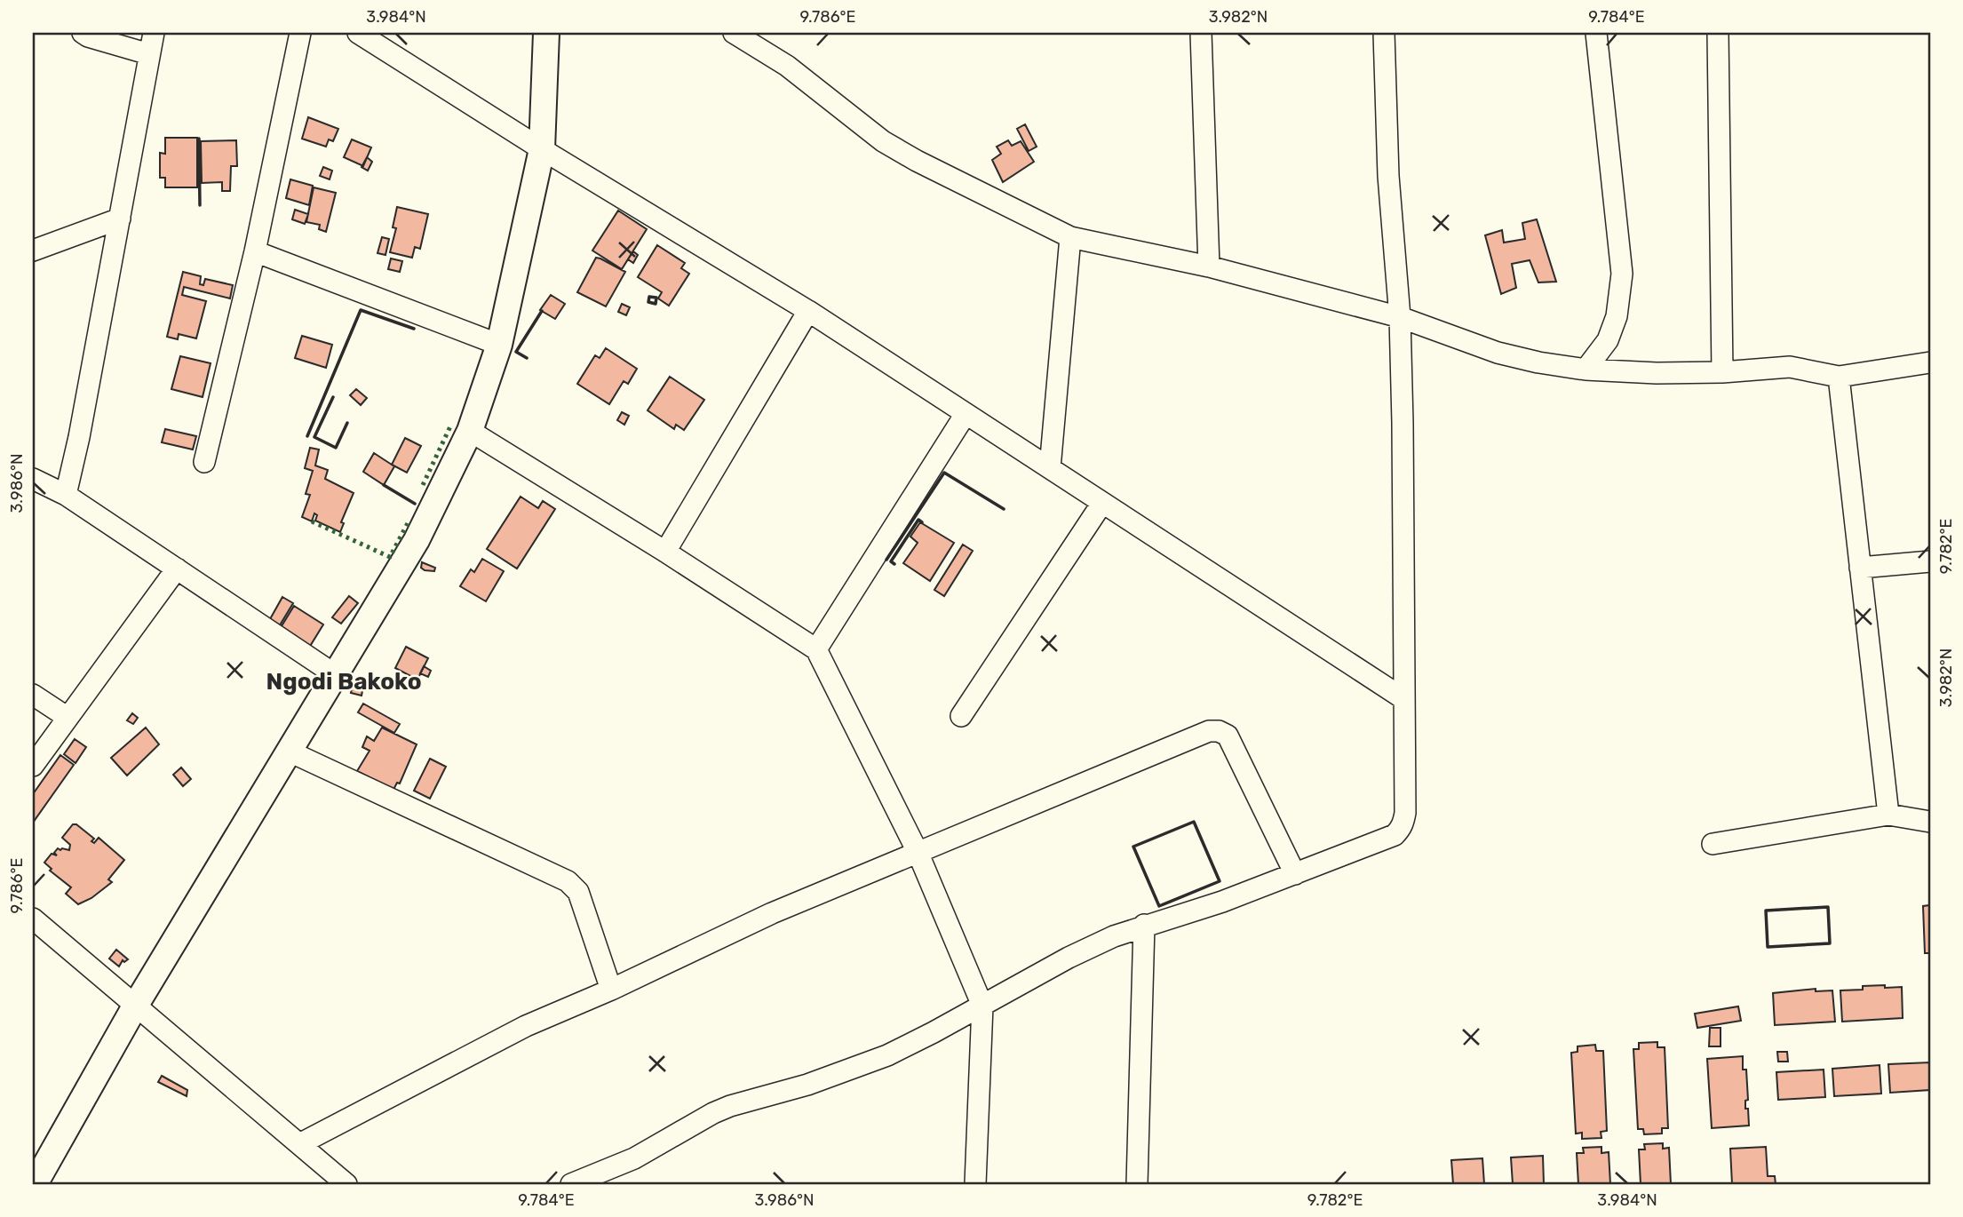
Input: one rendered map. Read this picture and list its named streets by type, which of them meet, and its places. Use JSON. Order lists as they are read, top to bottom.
{
  "districts": ["Ngodi Bakoko"],
  "coordinates": [
    "3.984°N",
    "9.786°E",
    "3.982°N",
    "9.784°E",
    "3.986°N",
    "9.782°E"
  ]
}
